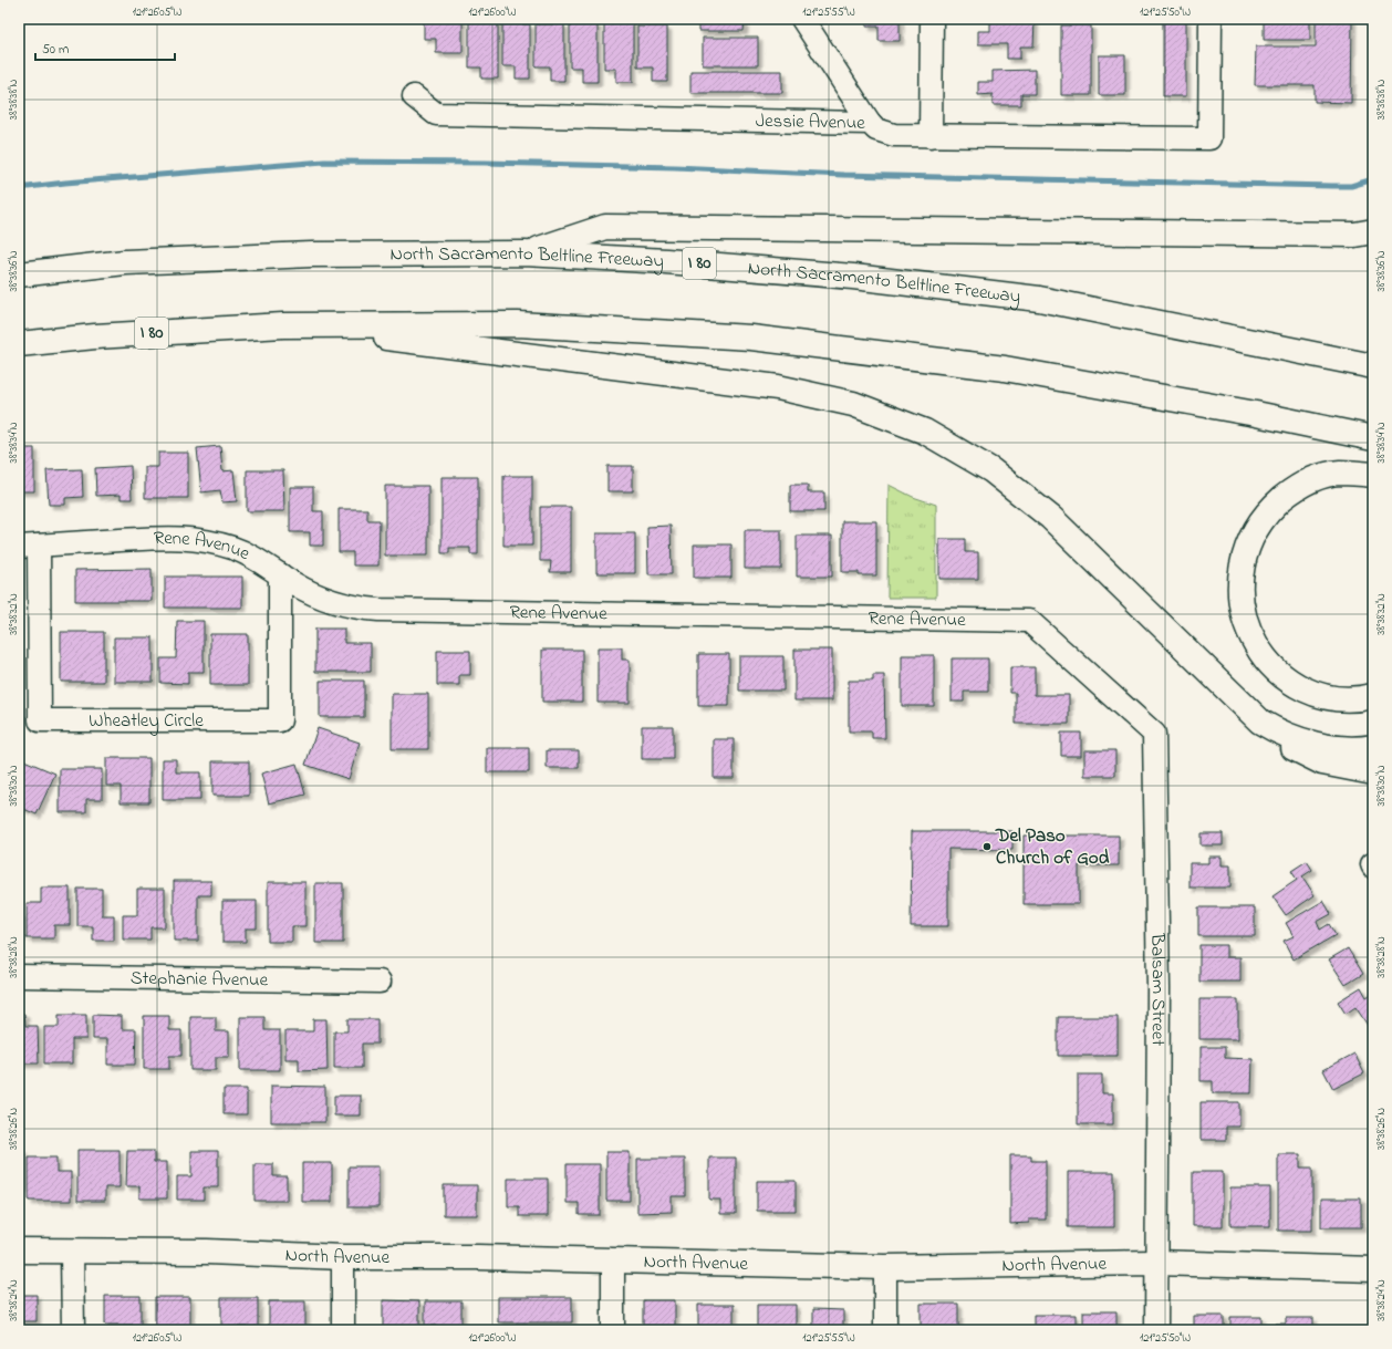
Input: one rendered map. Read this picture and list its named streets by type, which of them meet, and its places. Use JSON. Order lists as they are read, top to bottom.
{
  "streets": {
    "main road": ["North Sacramento Beltline Freeway", "I 80", "North Avenue"],
    "street": [
      "Jessie Avenue",
      "Rene Avenue",
      "Wheatley Circle",
      "Stephanie Avenue",
      "Balsam Street"
    ]
  },
  "crossings": [
    ["Rene Avenue", "Wheatley Circle"],
    ["Rene Avenue", "Balsam Street"],
    ["Balsam Street", "North Avenue"]
  ],
  "places": ["Del Paso Church of God"],
  "scale_bar": "50 m",
  "coordinates": [
    "121°26'05\"W",
    "121°26'00\"W",
    "121°25'55\"W",
    "121°25'50\"W",
    "38°38'38\"N",
    "38°38'36\"N",
    "38°38'34\"N",
    "38°38'32\"N",
    "38°38'30\"N",
    "38°38'28\"N",
    "38°38'26\"N",
    "38°38'24\"N"
  ]
}
